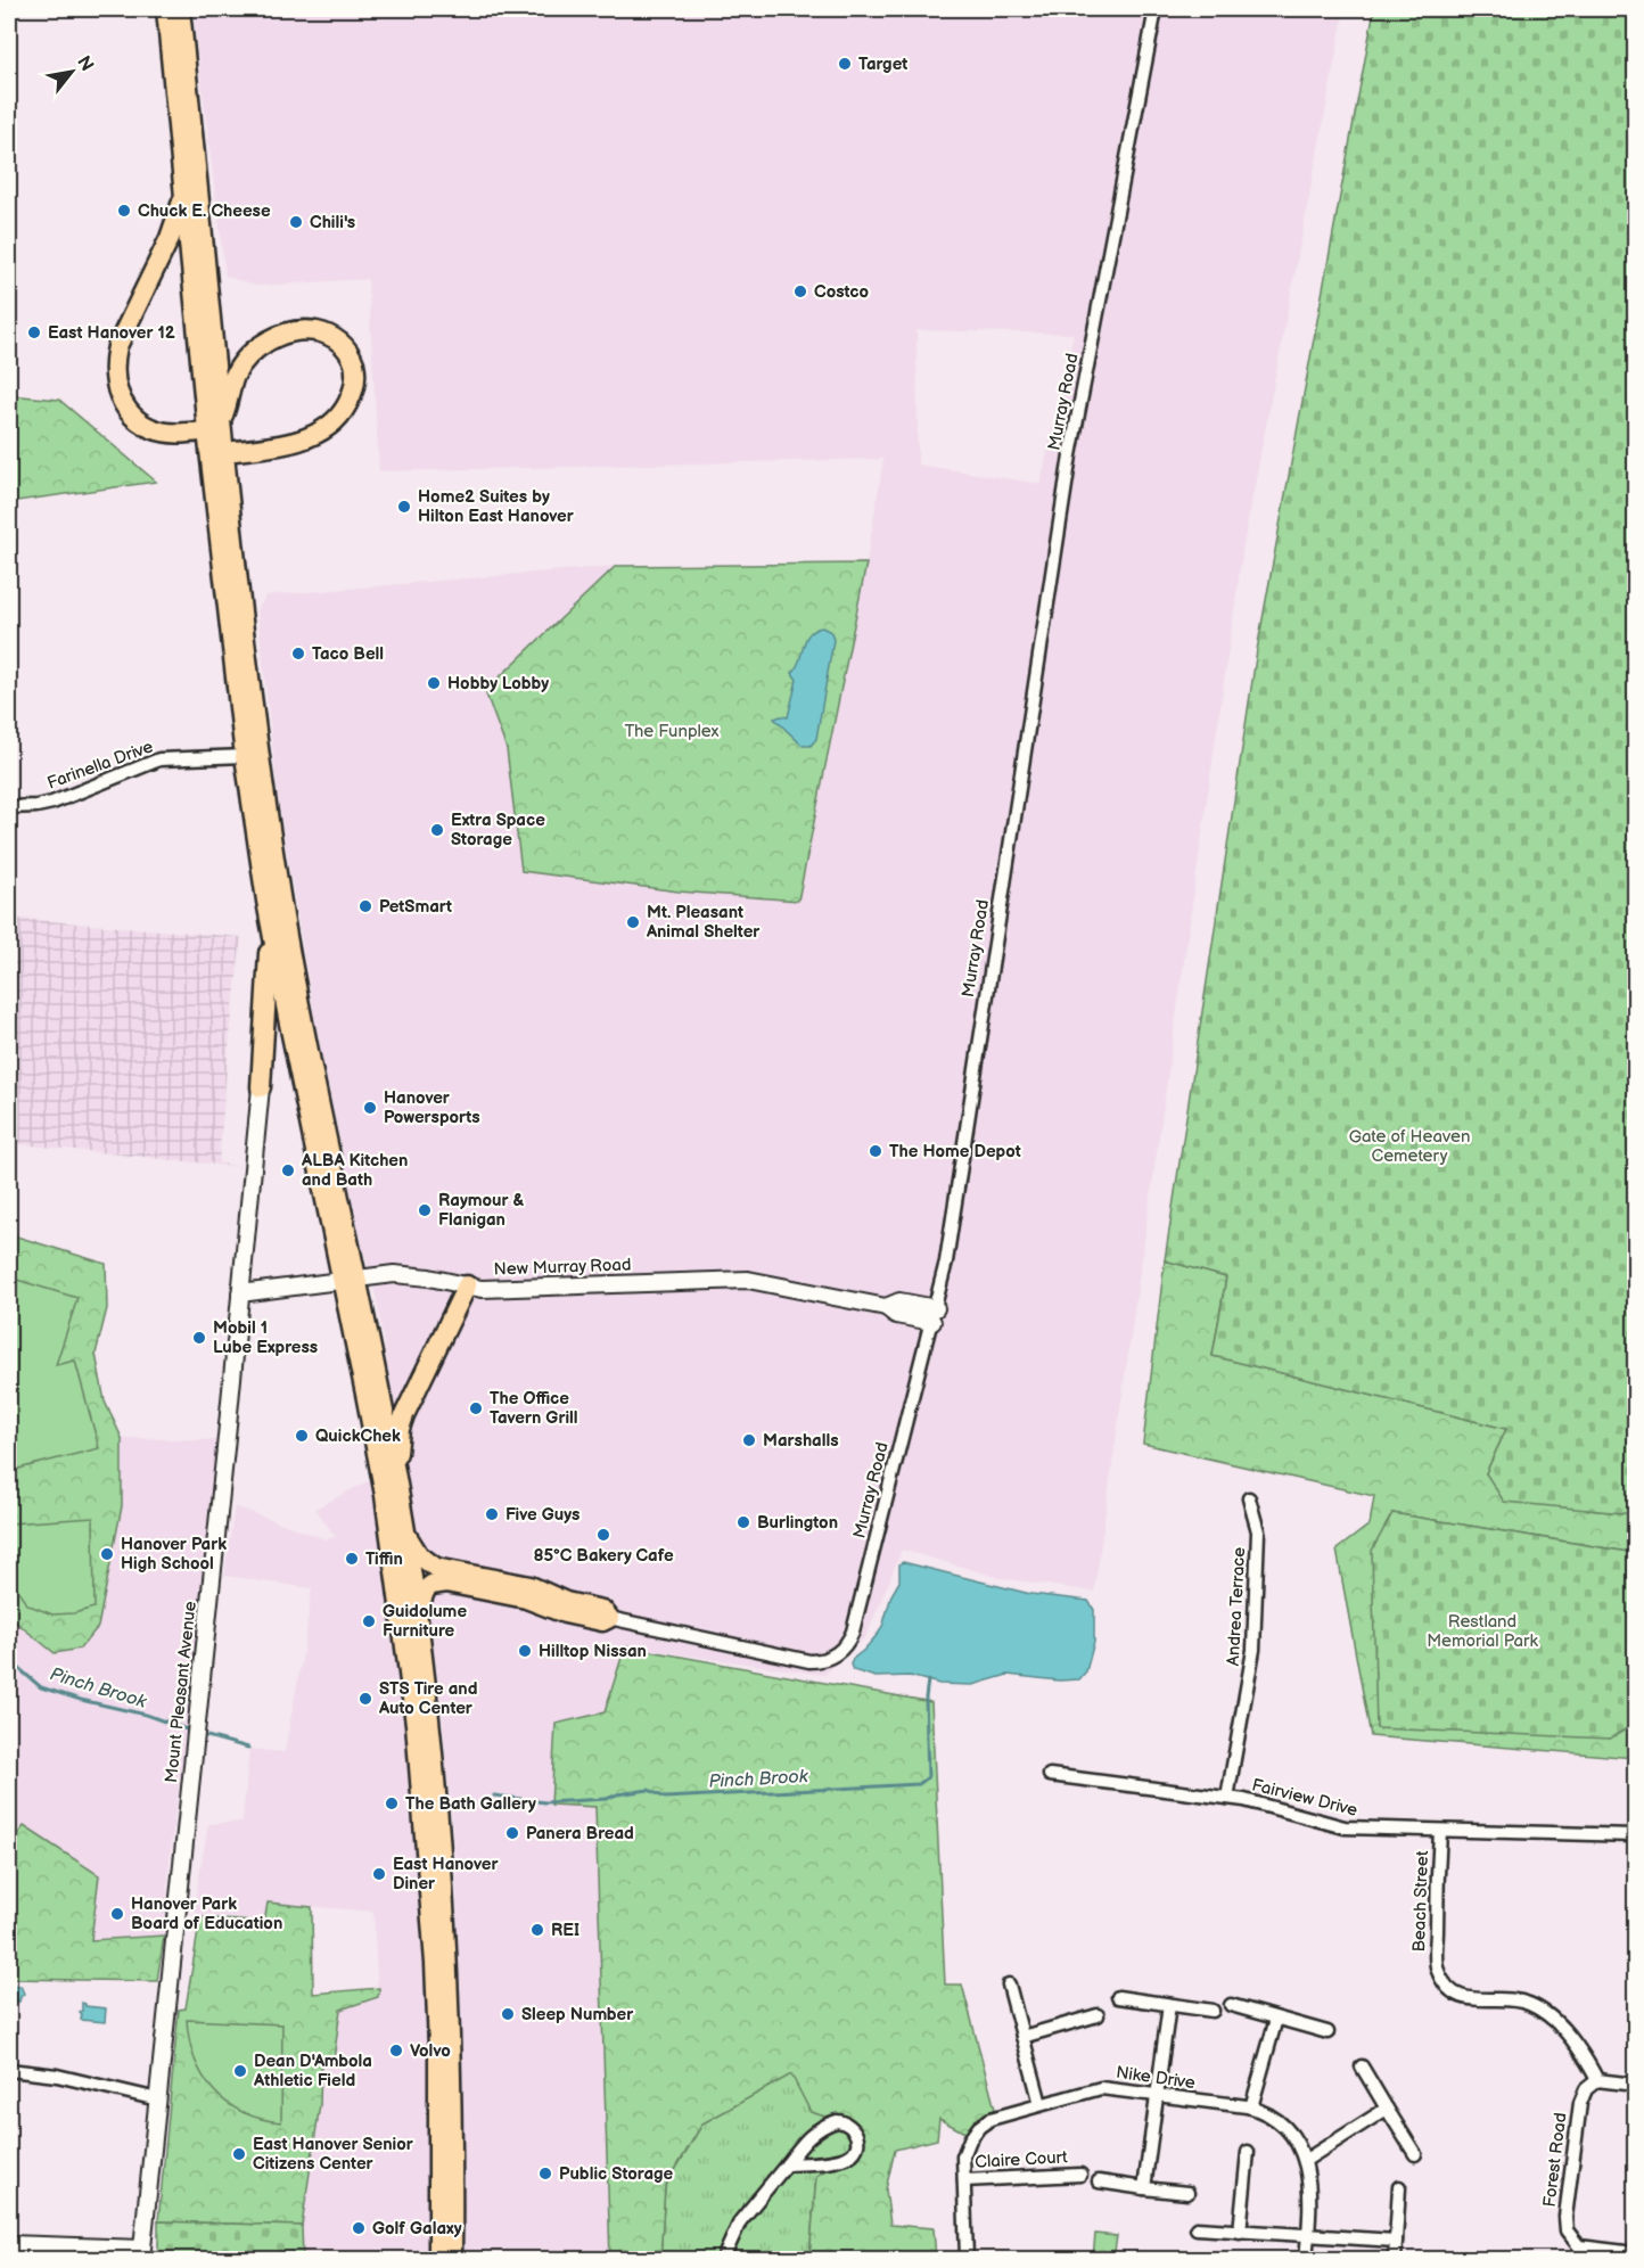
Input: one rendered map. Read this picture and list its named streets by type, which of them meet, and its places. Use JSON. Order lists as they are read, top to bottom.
{
  "streets": {
    "street": [
      "Murray Road",
      "Farinella Drive",
      "New Murray Road",
      "Andrea Terrace",
      "Mount Pleasant Avenue",
      "Fairview Drive",
      "Beach Street",
      "Nike Drive",
      "Claire Court",
      "Forest Road"
    ]
  },
  "crossings": [
    ["Murray Road", "New Murray Road"],
    ["New Murray Road", "Mount Pleasant Avenue"],
    ["Andrea Terrace", "Fairview Drive"],
    ["Fairview Drive", "Beach Street"],
    ["Beach Street", "Forest Road"],
    ["Nike Drive", "Claire Court"]
  ],
  "water": ["Pinch Brook"],
  "parks": ["The Funplex", "Gate of Heaven Cemetery", "Restland Memorial Park"],
  "places": [
    "Target",
    "Chuck E. Cheese",
    "Chili's",
    "Costco",
    "East Hanover 12",
    "Home2 Suites by Hilton East Hanover",
    "Taco Bell",
    "Hobby Lobby",
    "Extra Space Storage",
    "PetSmart",
    "Mt. Pleasant Animal Shelter",
    "Hanover Powersports",
    "The Home Depot",
    "ALBA Kitchen and Bath",
    "Raymour & Flanigan",
    "Mobil 1 Lube Express",
    "The Office Tavern Grill",
    "QuickChek",
    "Marshalls",
    "Five Guys",
    "Burlington",
    "85°C Bakery Cafe",
    "Hanover Park High School",
    "Tiffin",
    "Guidolume Furniture",
    "Hilltop Nissan",
    "STS Tire and Auto Center",
    "The Bath Gallery",
    "Panera Bread",
    "East Hanover Diner",
    "Hanover Park Board of Education",
    "REI",
    "Sleep Number",
    "Volvo",
    "Dean D'Ambola Athletic Field",
    "East Hanover Senior Citizens Center",
    "Public Storage",
    "Golf Galaxy"
  ],
  "north": "top right"
}
